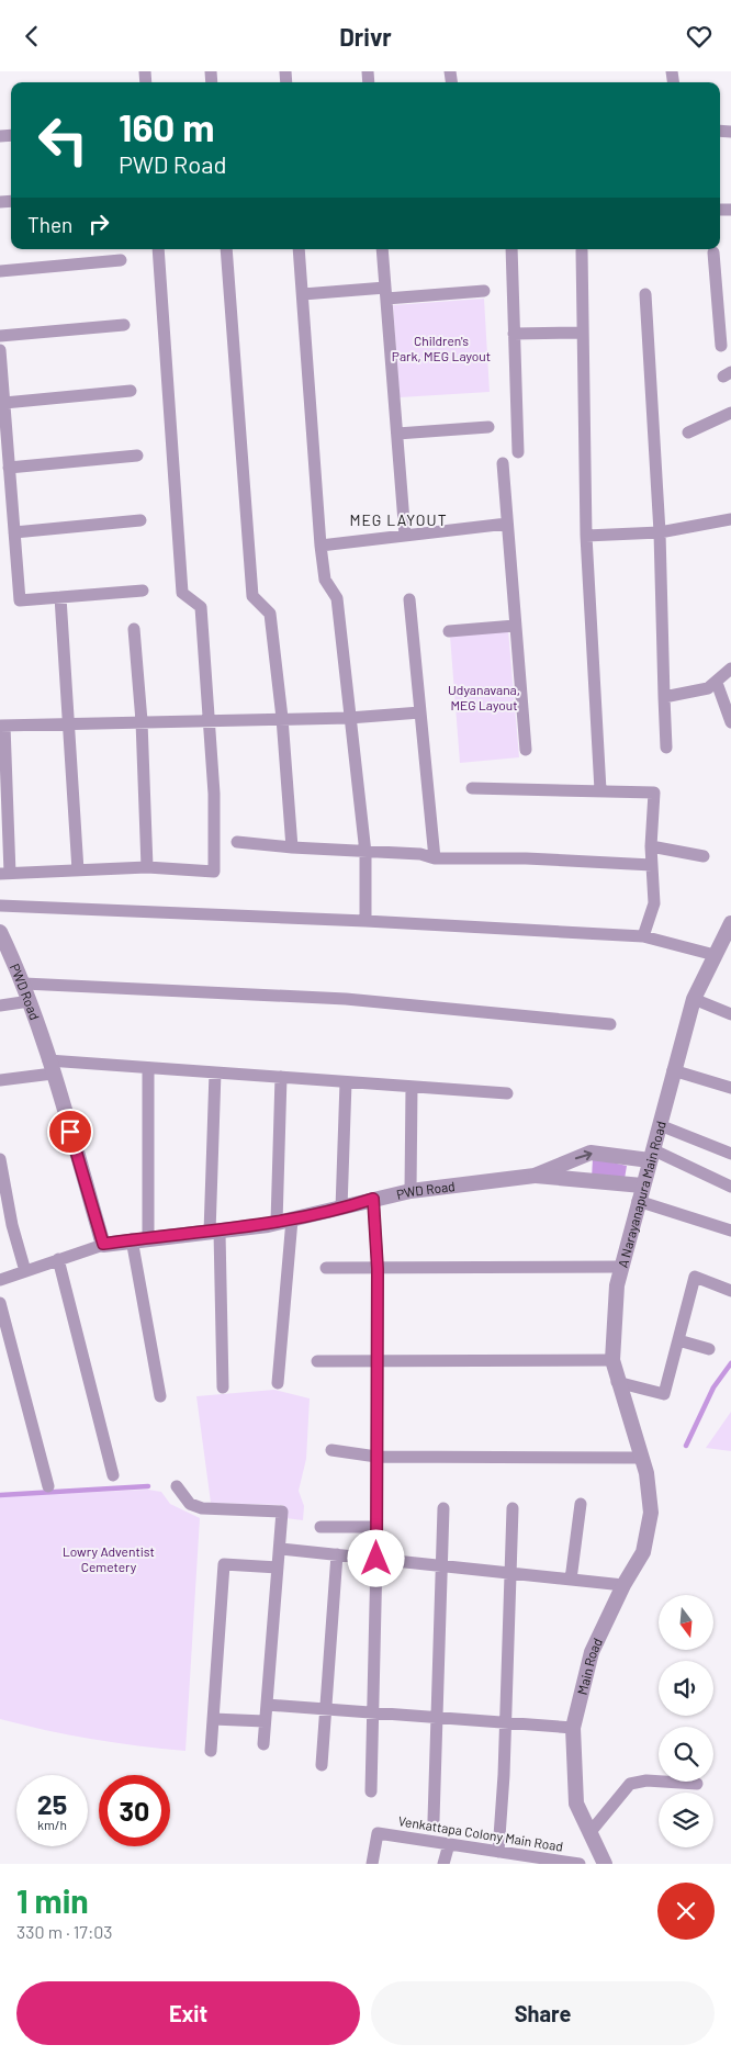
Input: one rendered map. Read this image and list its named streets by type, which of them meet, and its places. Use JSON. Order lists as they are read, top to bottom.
{
  "streets": {
    "street": [
      "PWD Road",
      "A Narayanapura Main Road",
      "Main Road",
      "Venkattapa Colony Main Road"
    ]
  },
  "crossings": [
    ["PWD Road", "A Narayanapura Main Road"],
    ["A Narayanapura Main Road", "Main Road"]
  ],
  "districts": ["MEG LAYOUT"],
  "parks": ["Children's Park, MEG Layout", "Udyanavana, MEG Layout", "Lowry Adventist Cemetery"],
  "north": "bottom",
  "page": {
    "header": "Drivr",
    "turn": ["160 m", "PWD Road"],
    "then": "Then",
    "speed": "25 km/h",
    "limit": "30",
    "heading": ["1 min", "330 m · 17:03"],
    "buttons": ["Exit", "Share"]
  }
}
